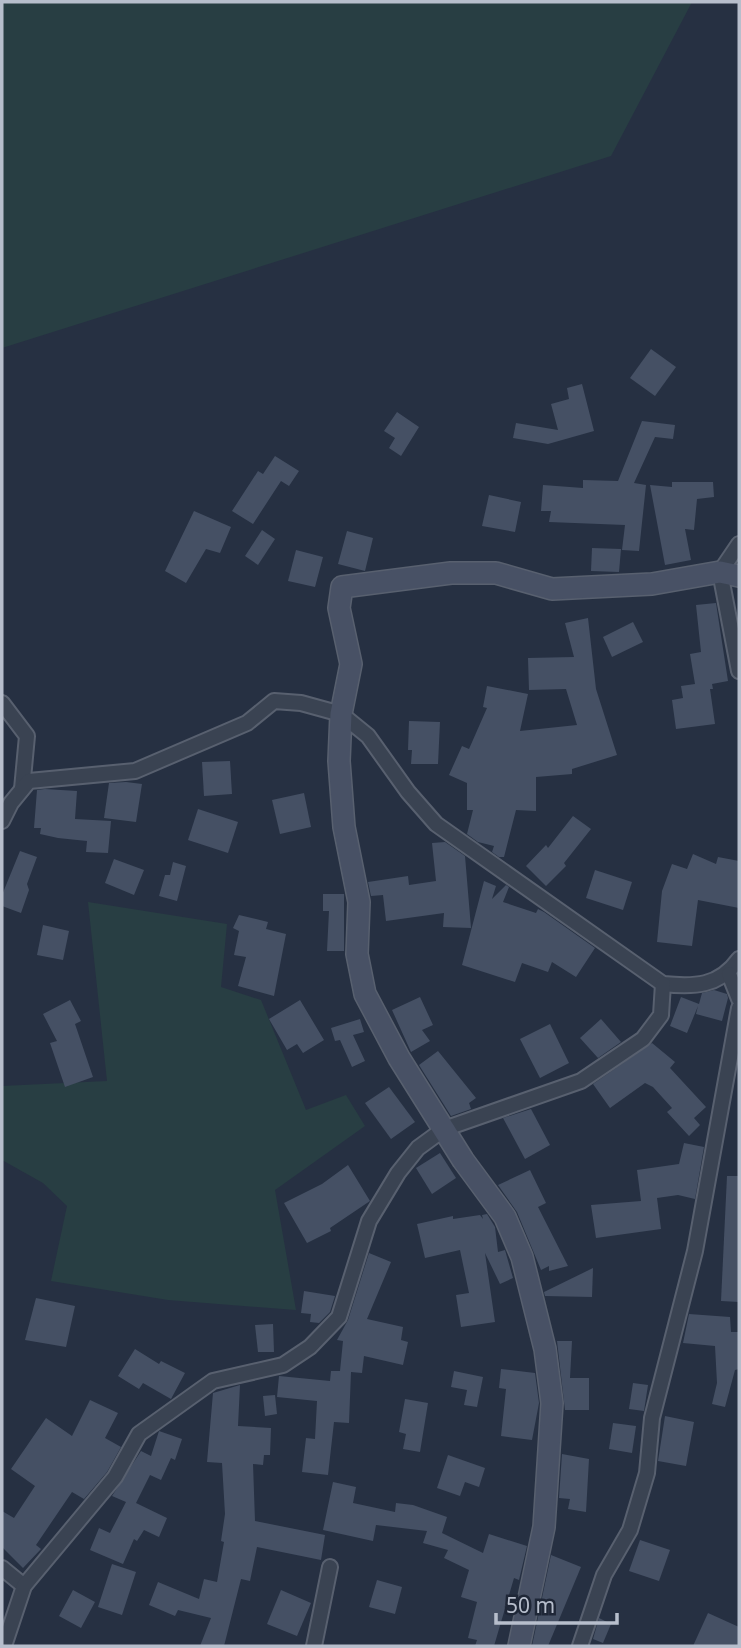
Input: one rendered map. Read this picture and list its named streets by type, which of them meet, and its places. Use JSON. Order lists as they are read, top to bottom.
{
  "scale_bar": "50 m"
}
